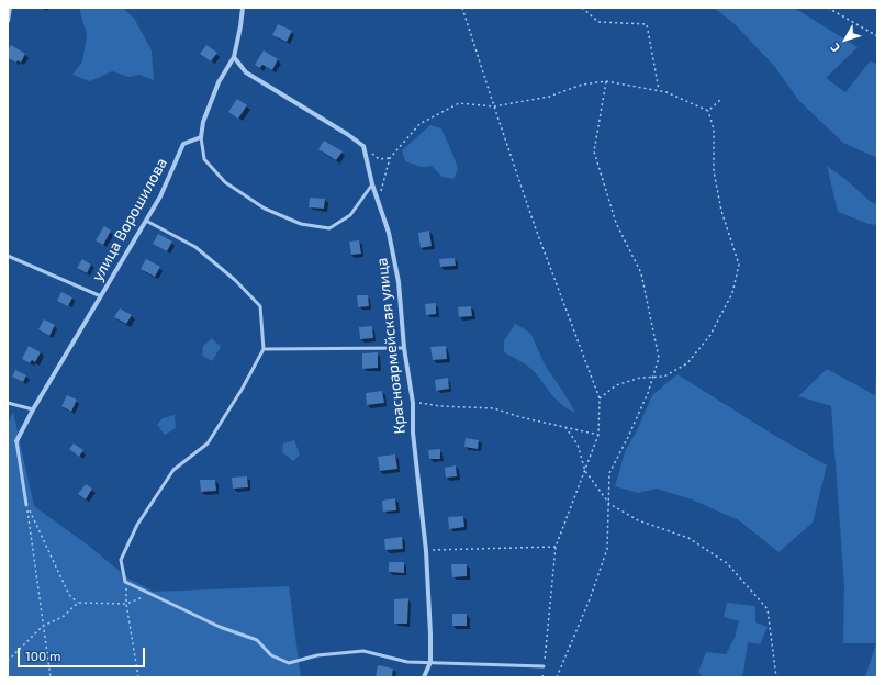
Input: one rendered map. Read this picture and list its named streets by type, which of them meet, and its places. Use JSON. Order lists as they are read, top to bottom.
{
  "streets": {
    "street": ["улица Ворошилова", "Красноармейская улица"]
  },
  "scale_bar": "100 m",
  "north": "bottom left"
}
